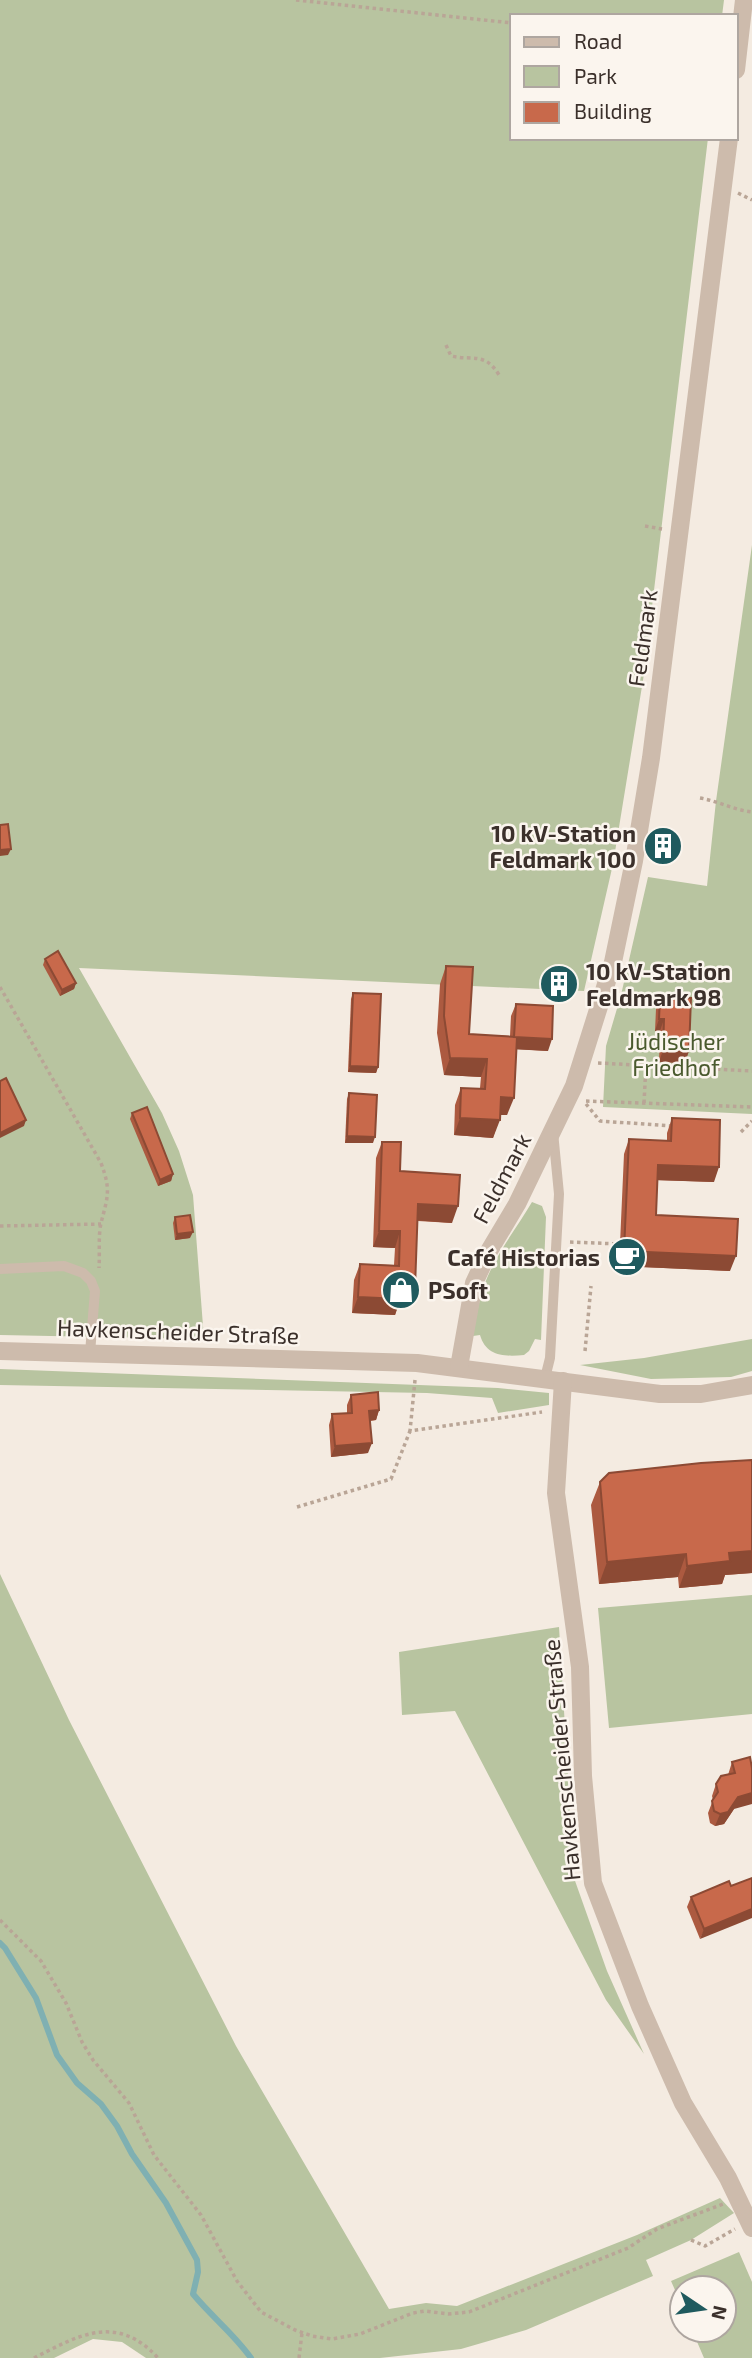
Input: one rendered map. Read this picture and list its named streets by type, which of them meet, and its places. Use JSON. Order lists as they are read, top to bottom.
{
  "streets": {
    "street": ["Feldmark", "Havkenscheider Straße"]
  },
  "crossings": [
    ["Feldmark", "Havkenscheider Straße"]
  ],
  "parks": ["Jüdischer Friedhof"],
  "places": {
    "building": ["10 kV-Station Feldmark 100", "10 kV-Station Feldmark 98"],
    "cafe": ["Café Historias"],
    "shop": ["PSoft"]
  },
  "legend": ["Road", "Park", "Building"],
  "north": "right"
}
